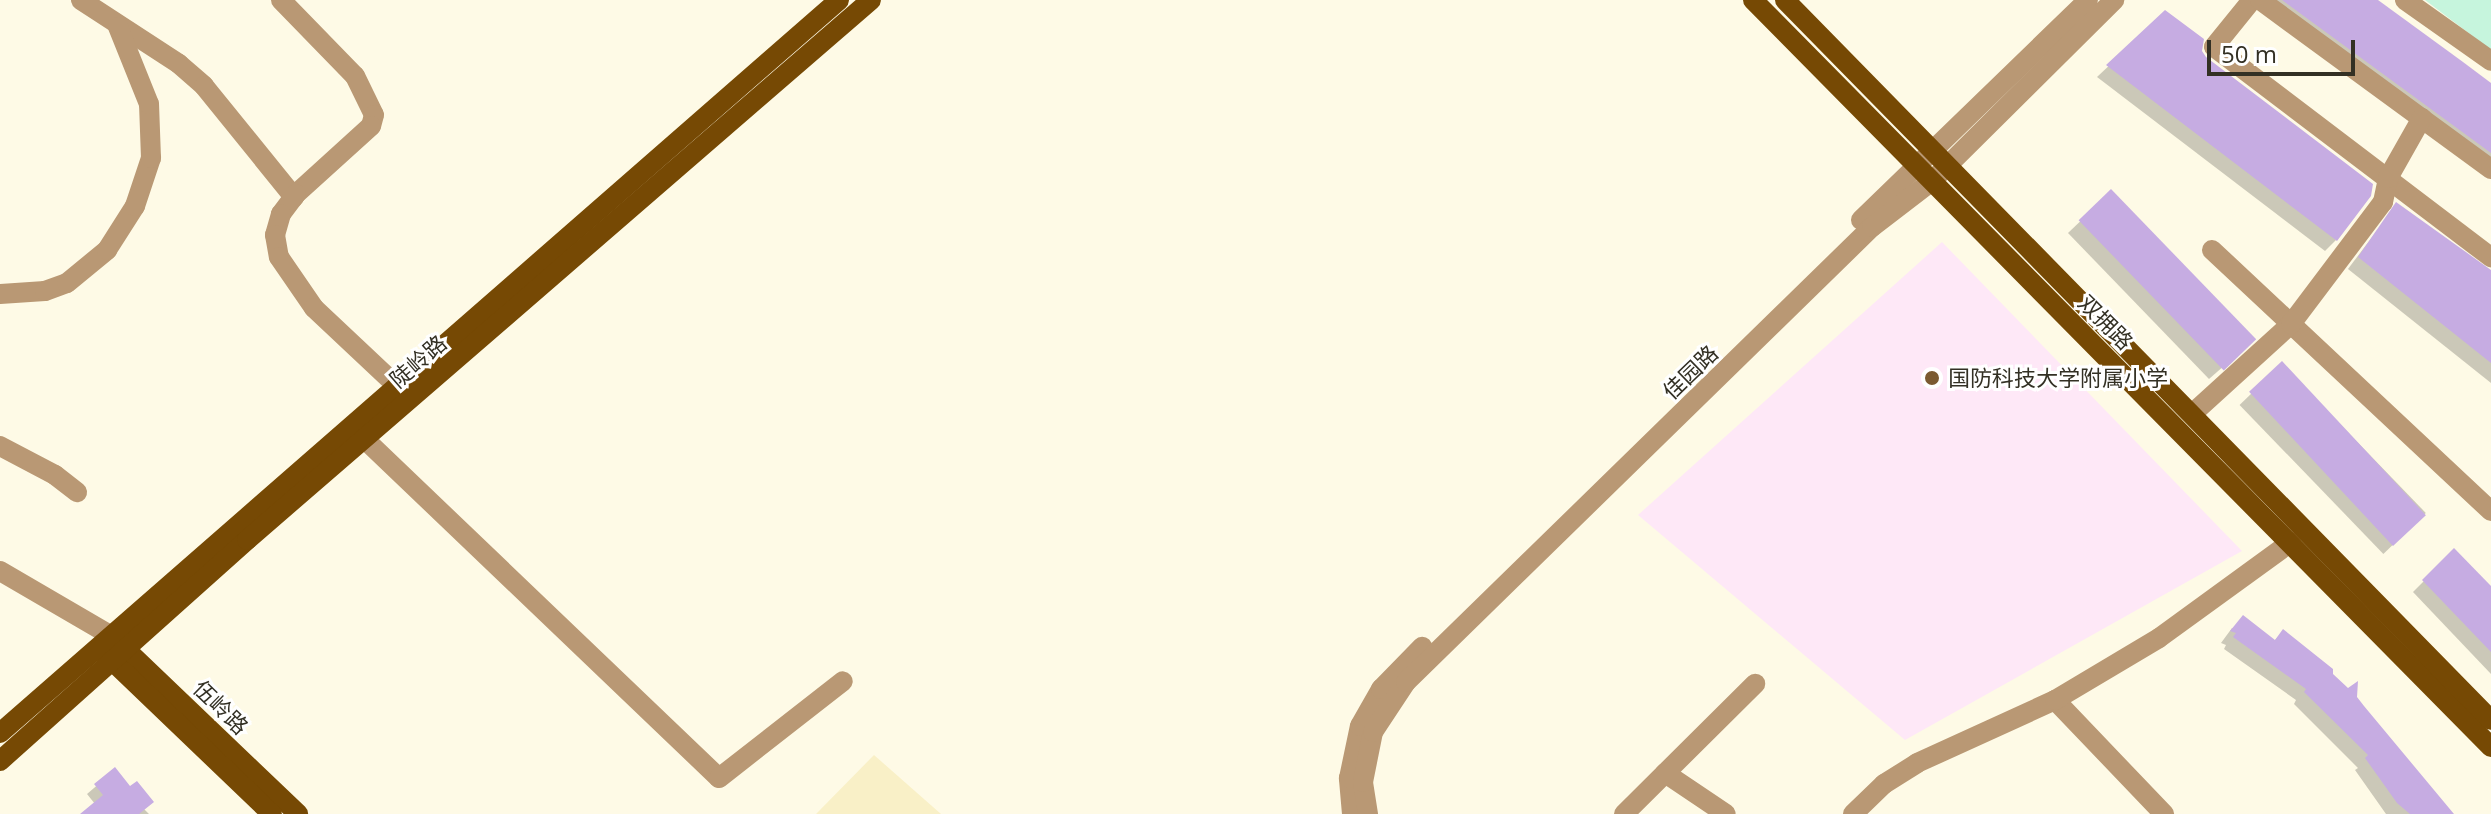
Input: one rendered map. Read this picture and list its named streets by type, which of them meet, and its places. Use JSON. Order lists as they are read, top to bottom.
{
  "streets": {
    "main road": ["双拥路", "陡岭路", "伍岭路"],
    "street": ["佳园路"]
  },
  "crossings": [
    ["双拥路", "佳园路"],
    ["陡岭路", "伍岭路"]
  ],
  "places": ["国防科技大学附属小学"],
  "scale_bar": "50 m"
}
